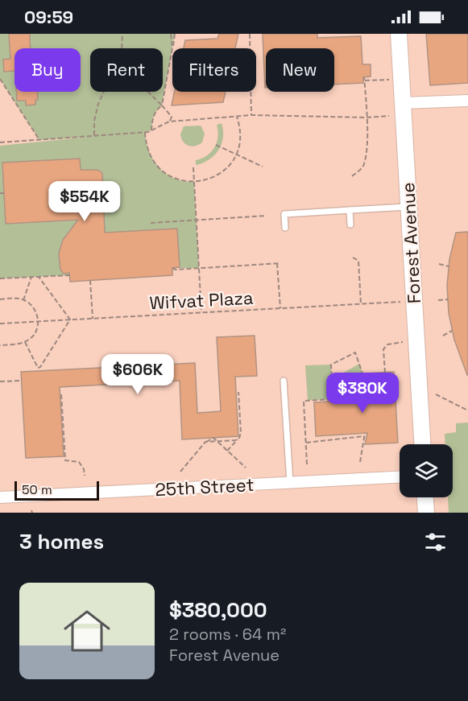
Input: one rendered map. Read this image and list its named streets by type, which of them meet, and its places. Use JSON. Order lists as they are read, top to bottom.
{
  "streets": {
    "main road": ["Forest Avenue"],
    "street": ["25th Street"],
    "path": ["Wifvat Plaza"]
  },
  "scale_bar": "50 m",
  "page": {
    "status": "09:59",
    "chip": [
      "Buy",
      "Rent",
      "Filters",
      "New"
    ],
    "price": ["$554K", "$606K", "$380K"],
    "scale": "50 m",
    "heading": "3 homes",
    "list": [
      {
        "name": "$380,000",
        "note": "2 rooms · 64 m² · Forest Avenue"
      }
    ]
  }
}
